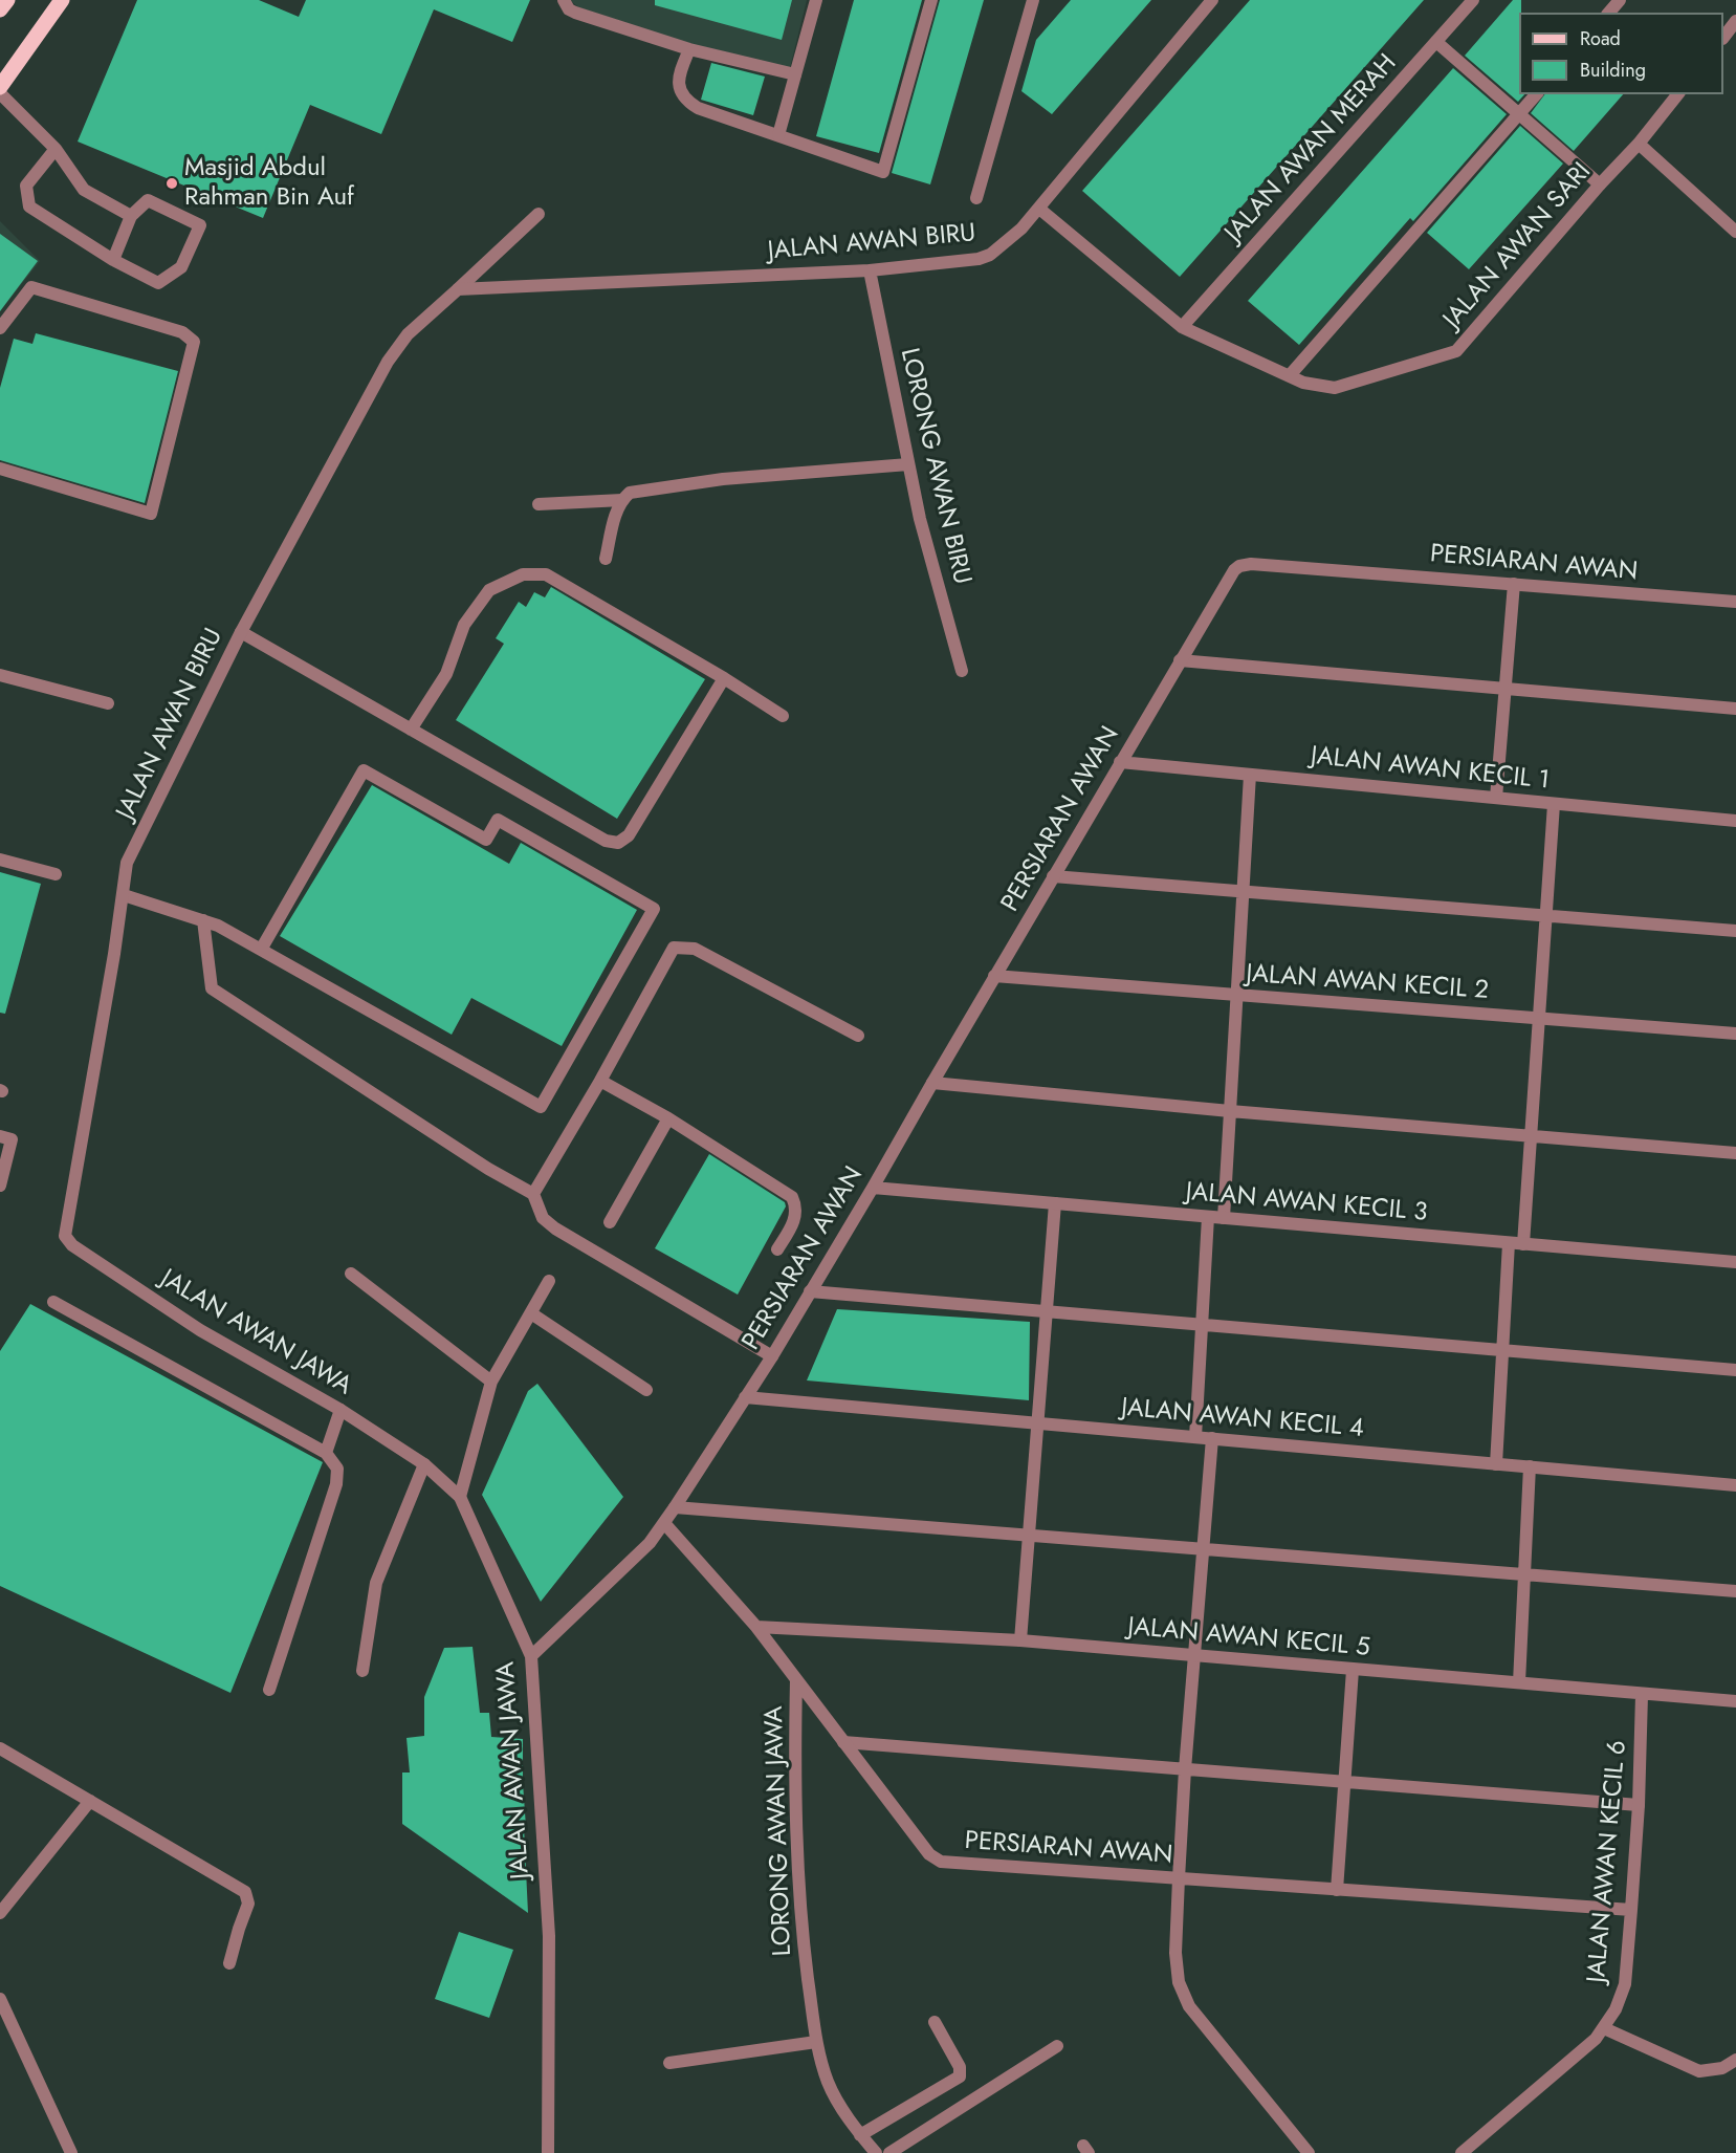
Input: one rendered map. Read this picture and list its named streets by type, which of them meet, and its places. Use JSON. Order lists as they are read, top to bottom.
{
  "streets": {
    "street": [
      "JALAN AWAN MERAH",
      "JALAN AWAN BIRU",
      "JALAN AWAN SARI",
      "LORONG AWAN BIRU",
      "PERSIARAN AWAN",
      "JALAN AWAN KECIL 1",
      "JALAN AWAN KECIL 2",
      "JALAN AWAN KECIL 3",
      "JALAN AWAN JAWA",
      "JALAN AWAN KECIL 4",
      "JALAN AWAN KECIL 5",
      "LORONG AWAN JAWA",
      "JALAN AWAN KECIL 6"
    ]
  },
  "crossings": [
    ["JALAN AWAN MERAH", "JALAN AWAN SARI"],
    ["JALAN AWAN BIRU", "JALAN AWAN SARI"],
    ["JALAN AWAN BIRU", "LORONG AWAN BIRU"],
    ["JALAN AWAN BIRU", "JALAN AWAN JAWA"],
    ["PERSIARAN AWAN", "JALAN AWAN KECIL 1"],
    ["PERSIARAN AWAN", "JALAN AWAN KECIL 2"],
    ["PERSIARAN AWAN", "JALAN AWAN KECIL 3"],
    ["PERSIARAN AWAN", "JALAN AWAN JAWA"],
    ["PERSIARAN AWAN", "JALAN AWAN KECIL 4"],
    ["PERSIARAN AWAN", "JALAN AWAN KECIL 5"],
    ["PERSIARAN AWAN", "LORONG AWAN JAWA"],
    ["PERSIARAN AWAN", "JALAN AWAN KECIL 6"],
    ["JALAN AWAN KECIL 5", "JALAN AWAN KECIL 6"]
  ],
  "places": ["Masjid Abdul Rahman Bin Auf"],
  "legend": ["Road", "Building"]
}
